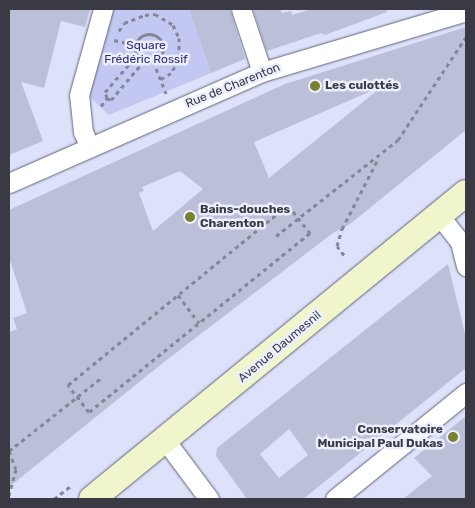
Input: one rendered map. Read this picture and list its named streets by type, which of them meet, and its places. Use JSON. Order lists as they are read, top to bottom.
{
  "streets": {
    "main road": ["Avenue Daumesnil"],
    "street": ["Rue de Charenton"]
  },
  "parks": ["Square Frédéric Rossif"],
  "places": ["Les culottés", "Bains-douches Charenton", "Conservatoire Municipal Paul Dukas"]
}
